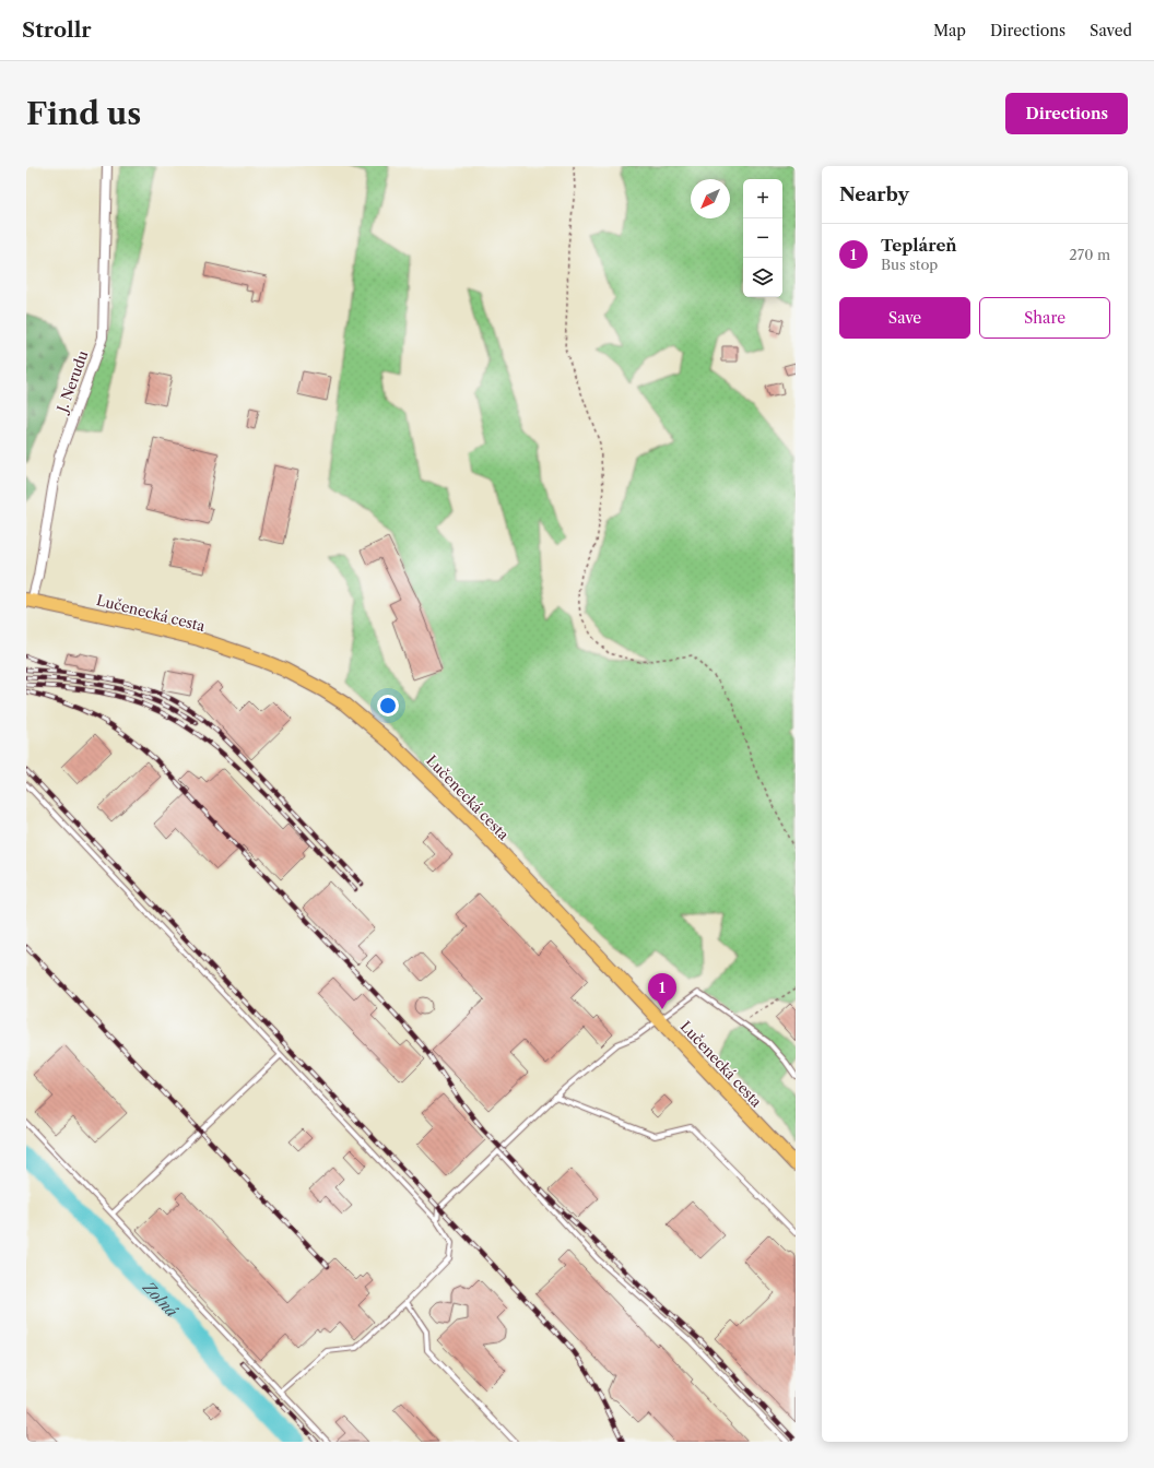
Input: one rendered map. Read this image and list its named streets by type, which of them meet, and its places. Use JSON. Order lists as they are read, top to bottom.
{
  "streets": {
    "main road": ["Lučenecká cesta"],
    "street": ["J. Nerudu"]
  },
  "crossings": [
    ["J. Nerudu", "Lučenecká cesta"]
  ],
  "water": ["Zolná"],
  "north": "bottom left",
  "page": {
    "header": "Strollr",
    "nav": ["Map", "Directions", "Saved"],
    "buttons": [
      "Directions",
      ["Save", "Share"]
    ],
    "title": "Find us",
    "heading": "Nearby",
    "map_buttons": ["+", "−"],
    "list": [
      {
        "mark": "1",
        "name": "Tepláreň",
        "note": "Bus stop",
        "value": "270 m"
      }
    ],
    "pins": "1"
  }
}
